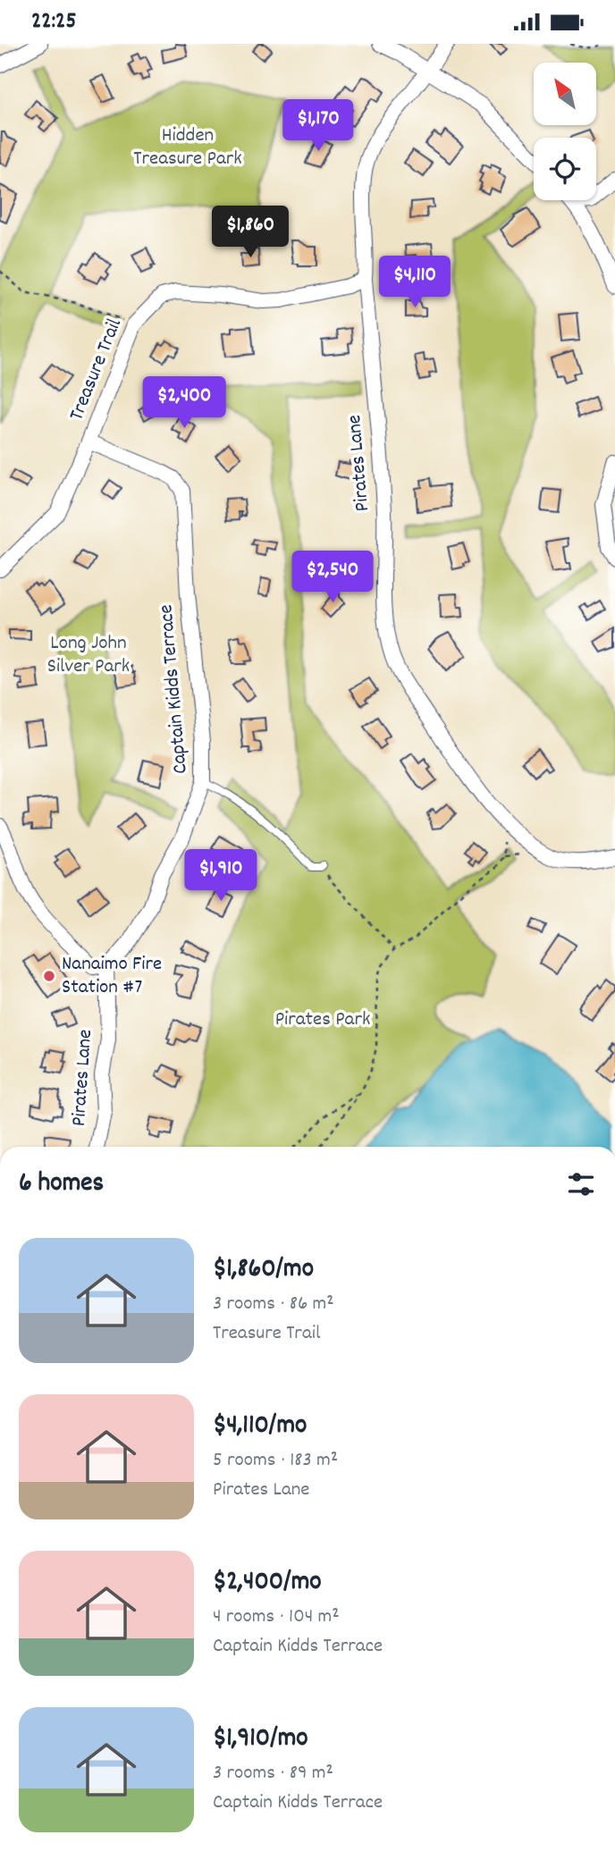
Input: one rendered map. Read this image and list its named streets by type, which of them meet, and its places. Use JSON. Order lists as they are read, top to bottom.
{
  "streets": {
    "street": ["Treasure Trail", "Pirates Lane", "Captain Kidds Terrace"]
  },
  "crossings": [
    ["Treasure Trail", "Pirates Lane"],
    ["Treasure Trail", "Captain Kidds Terrace"],
    ["Pirates Lane", "Captain Kidds Terrace"]
  ],
  "parks": ["Hidden Treasure Park", "Long John Silver Park", "Pirates Park"],
  "places": ["Nanaimo Fire Station #7"],
  "north": "top left",
  "page": {
    "status": "22:25",
    "price": [
      "$1,170",
      "$1,860",
      "$4,110",
      "$2,400",
      "$2,540",
      "$1,910"
    ],
    "heading": "6 homes",
    "list": [
      {
        "name": "$1,860/mo",
        "note": "3 rooms · 86 m² · Treasure Trail"
      },
      {
        "name": "$4,110/mo",
        "note": "5 rooms · 183 m² · Pirates Lane"
      },
      {
        "name": "$2,400/mo",
        "note": "4 rooms · 104 m² · Captain Kidds Terrace"
      },
      {
        "name": "$1,910/mo",
        "note": "3 rooms · 89 m² · Captain Kidds Terrace"
      }
    ]
  }
}
